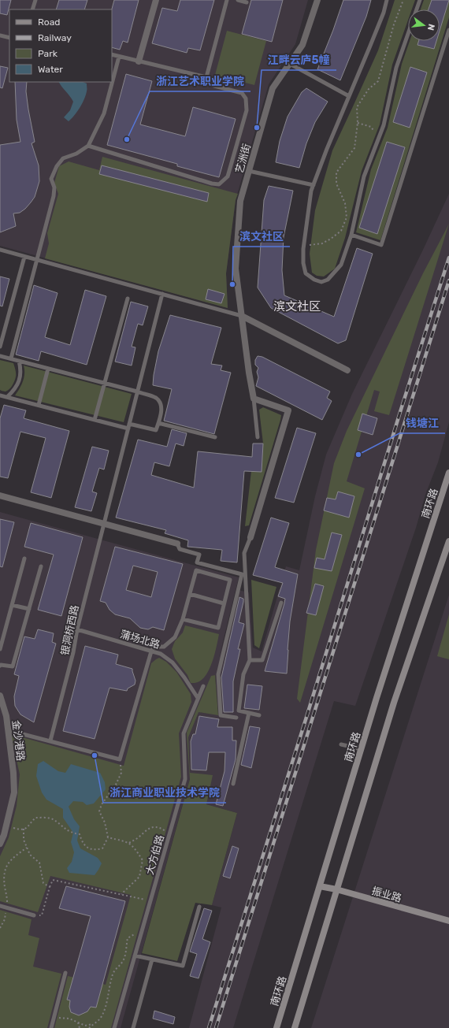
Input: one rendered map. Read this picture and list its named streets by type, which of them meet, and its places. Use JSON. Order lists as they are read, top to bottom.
{
  "streets": {
    "main road": ["南环路", "振业路"],
    "street": ["艺洲街", "金沙港路"],
    "lane": ["银洞桥西路", "蒲场北路", "大方伯路"]
  },
  "crossings": [
    ["南环路", "振业路"],
    ["银洞桥西路", "蒲场北路"],
    ["蒲场北路", "大方伯路"]
  ],
  "districts": ["滨文社区"],
  "places": [
    "江畔云庐5幢",
    "浙江艺术职业学院",
    "滨文社区",
    "钱塘江",
    "浙江商业职业技术学院"
  ],
  "legend": [
    "Road",
    "Railway",
    "Park",
    "Water"
  ],
  "north": "right"
}
